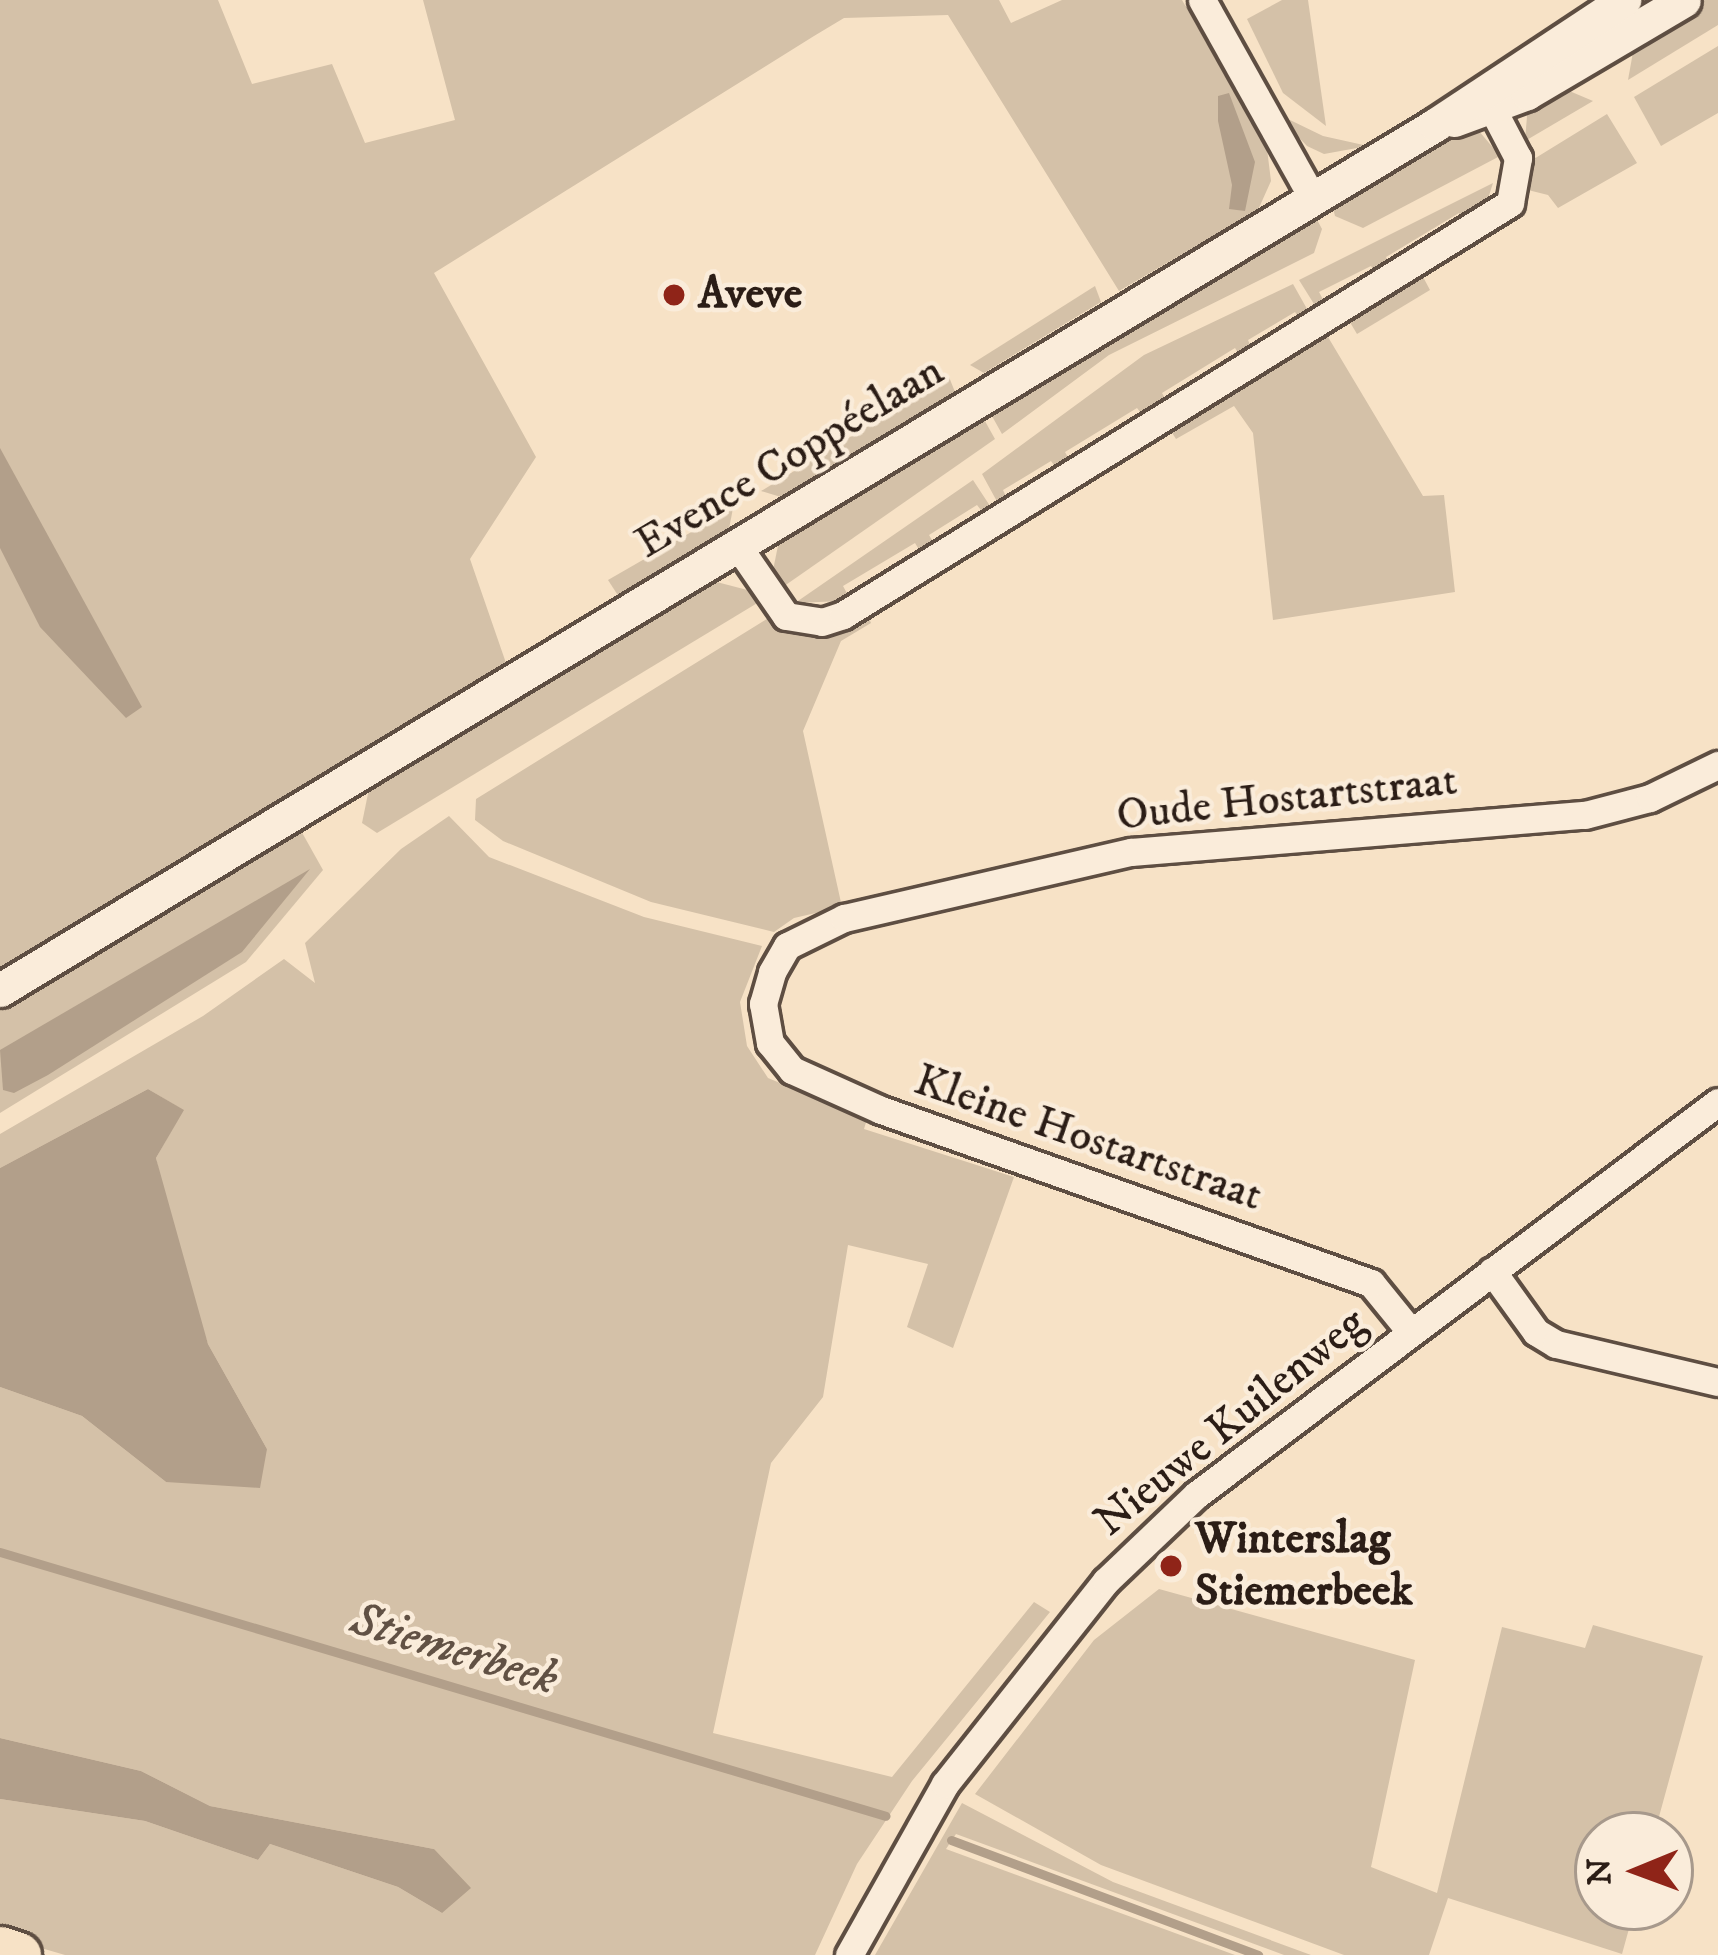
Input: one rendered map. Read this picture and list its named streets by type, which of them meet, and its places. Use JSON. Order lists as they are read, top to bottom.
{
  "streets": {
    "street": [
      "Evence Coppéelaan",
      "Oude Hostartstraat",
      "Kleine Hostartstraat",
      "Nieuwe Kuilenweg"
    ]
  },
  "crossings": [
    ["Oude Hostartstraat", "Kleine Hostartstraat"],
    ["Kleine Hostartstraat", "Nieuwe Kuilenweg"]
  ],
  "water": ["Stiemerbeek"],
  "places": ["Aveve", "Winterslag Stiemerbeek"],
  "north": "left"
}
